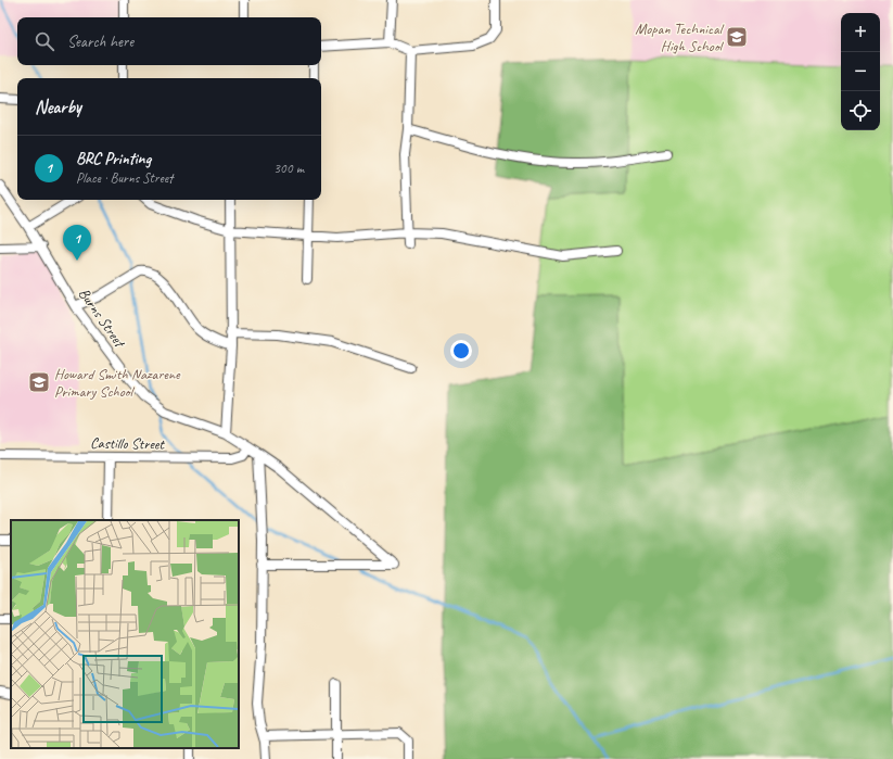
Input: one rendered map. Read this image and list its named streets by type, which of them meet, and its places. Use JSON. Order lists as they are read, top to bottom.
{
  "streets": {
    "street": ["Burns Street", "Castillo Street"]
  },
  "crossings": [
    ["Burns Street", "Castillo Street"]
  ],
  "places": {
    "school or university": ["Mopan Technical High School", "Howard Smith Nazarene Primary School"]
  },
  "page": {
    "map_buttons": ["+", "−"],
    "search": "Search here",
    "heading": "Nearby",
    "list": [
      {
        "mark": "1",
        "name": "BRC Printing",
        "note": "Place · Burns Street",
        "value": "300 m"
      }
    ],
    "pins": "1"
  }
}
